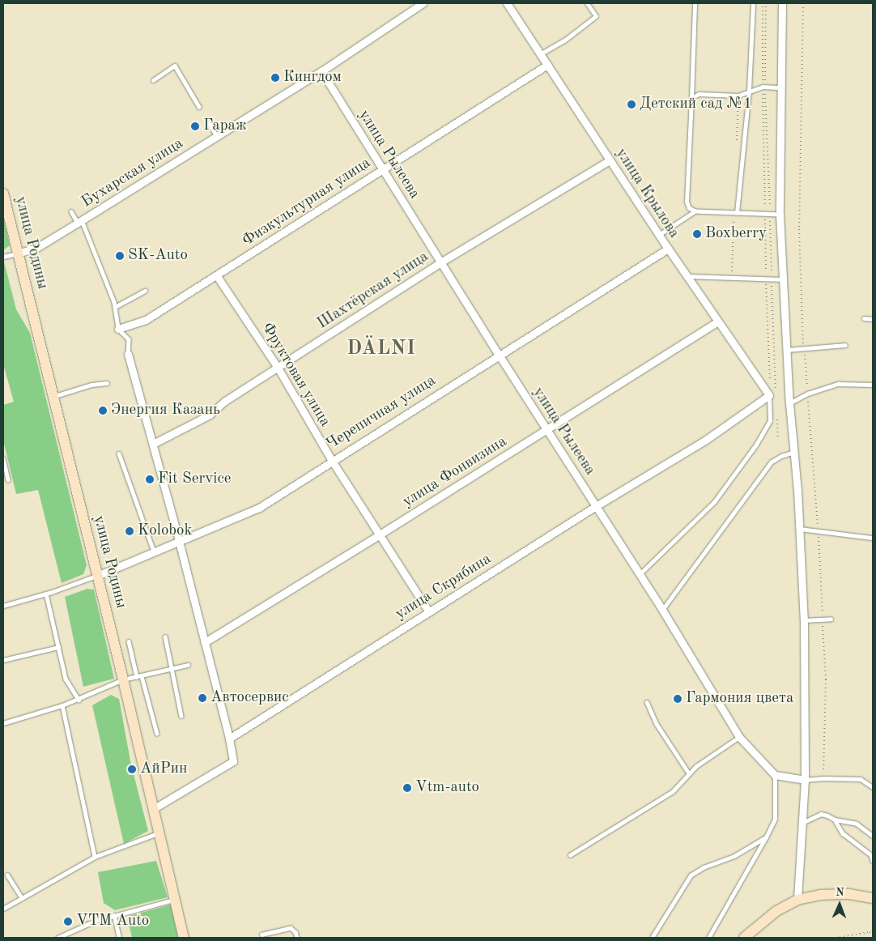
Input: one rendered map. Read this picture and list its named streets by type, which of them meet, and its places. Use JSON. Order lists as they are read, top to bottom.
{
  "streets": {
    "street": [
      "улица Рылеева",
      "Бухарская улица",
      "улица Крылова",
      "Физкультурная улица",
      "улица Родины",
      "Шахтёрская улица",
      "Фруктовая улица",
      "Черепичная улица",
      "улица Фонвизина",
      "улица Скрябина"
    ]
  },
  "crossings": [
    ["улица Рылеева", "Бухарская улица"],
    ["улица Рылеева", "Физкультурная улица"],
    ["улица Рылеева", "Шахтёрская улица"],
    ["улица Рылеева", "Черепичная улица"],
    ["улица Рылеева", "улица Фонвизина"],
    ["улица Рылеева", "улица Скрябина"],
    ["Бухарская улица", "улица Родины"],
    ["улица Крылова", "Физкультурная улица"],
    ["улица Крылова", "Шахтёрская улица"],
    ["улица Крылова", "Черепичная улица"],
    ["улица Крылова", "улица Фонвизина"],
    ["улица Крылова", "улица Скрябина"],
    ["Физкультурная улица", "Фруктовая улица"],
    ["улица Родины", "Черепичная улица"],
    ["Шахтёрская улица", "Фруктовая улица"],
    ["Фруктовая улица", "Черепичная улица"],
    ["Фруктовая улица", "улица Фонвизина"],
    ["Фруктовая улица", "улица Скрябина"]
  ],
  "districts": ["DÄLNI"],
  "places": [
    "Кингдом",
    "Детский сад №1",
    "Гараж",
    "Boxberry",
    "SK-Auto",
    "Энергия Казань",
    "Fit Service",
    "Kolobok",
    "Автосервис",
    "Гармония цвета",
    "АйРин",
    "Vtm-auto",
    "VTM Auto"
  ],
  "north": "top"
}
